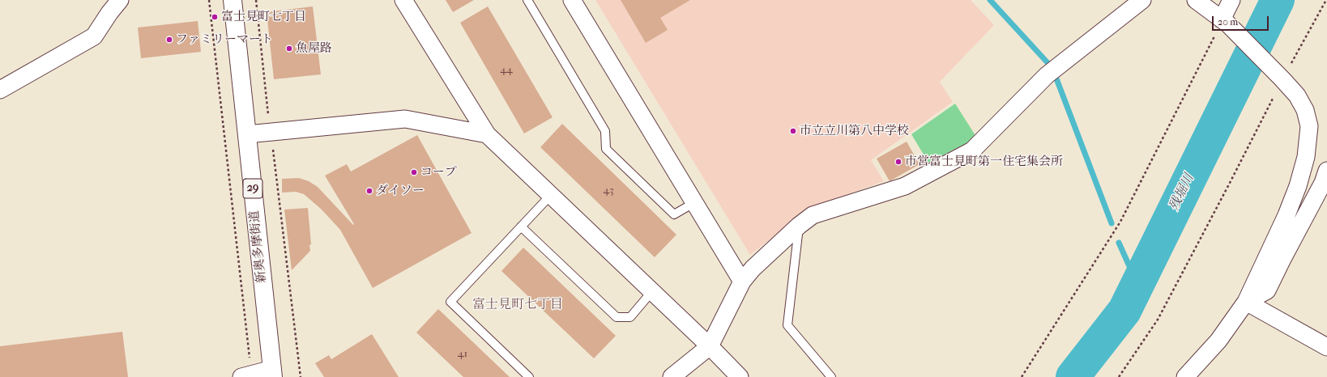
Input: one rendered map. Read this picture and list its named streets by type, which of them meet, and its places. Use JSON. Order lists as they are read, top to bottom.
{
  "streets": {
    "main road": ["29", "新奥多摩街道"]
  },
  "districts": ["富士見町七丁目"],
  "water": ["残堀川"],
  "places": [
    "富士見町七丁目",
    "ファミリーマート",
    "魚屋路",
    "市立立川第八中学校",
    "市営富士見町第一住宅集会所",
    "コープ",
    "ダイソー"
  ],
  "house_numbers": ["44", "43", "41"],
  "scale_bar": "20 m"
}
